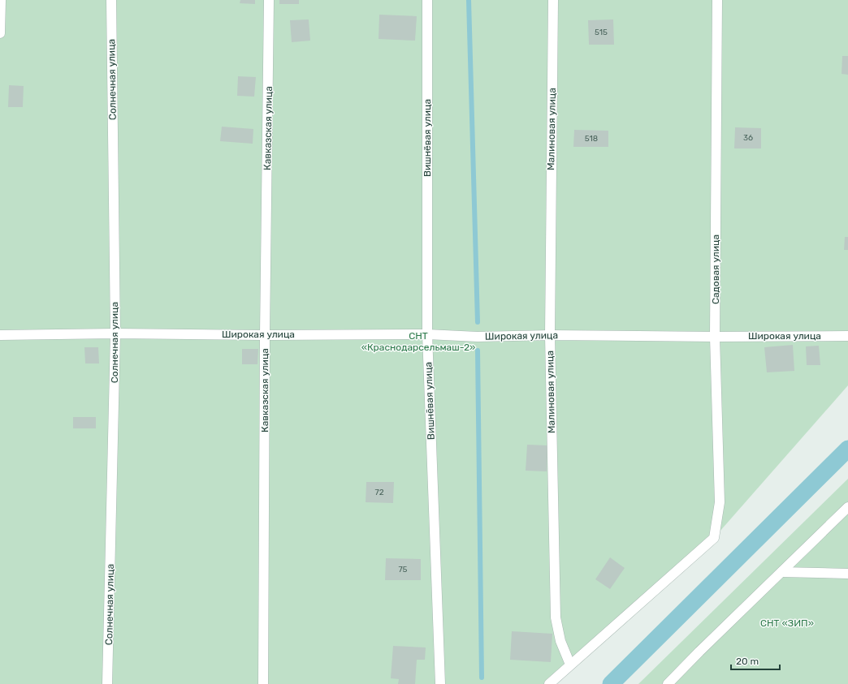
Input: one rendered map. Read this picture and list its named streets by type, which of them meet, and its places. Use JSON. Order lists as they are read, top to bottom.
{
  "streets": {
    "street": [
      "Солнечная улица",
      "Кавказская улица",
      "Малиновая улица",
      "Вишнёвая улица",
      "Садовая улица",
      "Широкая улица"
    ]
  },
  "crossings": [
    ["Солнечная улица", "Широкая улица"],
    ["Кавказская улица", "Широкая улица"],
    ["Малиновая улица", "Садовая улица"],
    ["Малиновая улица", "Широкая улица"],
    ["Вишнёвая улица", "Широкая улица"],
    ["Садовая улица", "Широкая улица"]
  ],
  "parks": ["СНТ «Краснодарсельмаш-2»", "СНТ «ЗИП»"],
  "house_numbers": [
    "515",
    "36",
    "518",
    "72",
    "75"
  ],
  "scale_bar": "20 m"
}
